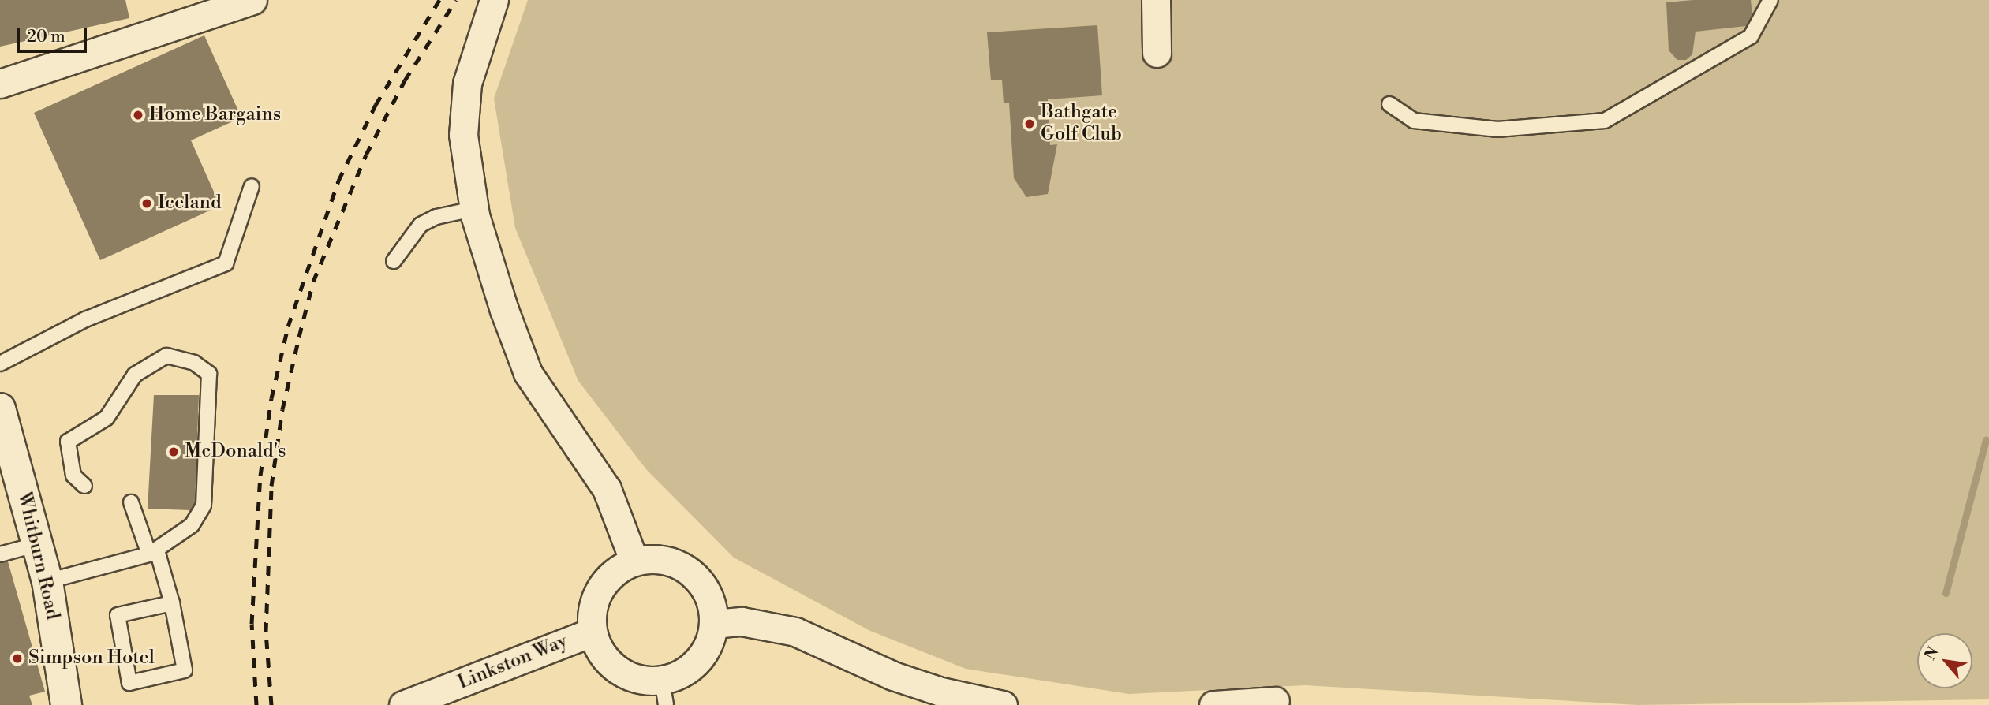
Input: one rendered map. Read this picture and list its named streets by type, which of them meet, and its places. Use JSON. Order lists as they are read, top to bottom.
{
  "streets": {
    "main road": ["Whitburn Road"],
    "street": ["Linkston Way"]
  },
  "places": [
    "Home Bargains",
    "Bathgate Golf Club",
    "Iceland",
    "McDonald's",
    "Simpson Hotel"
  ],
  "scale_bar": "20 m",
  "north": "top left"
}
